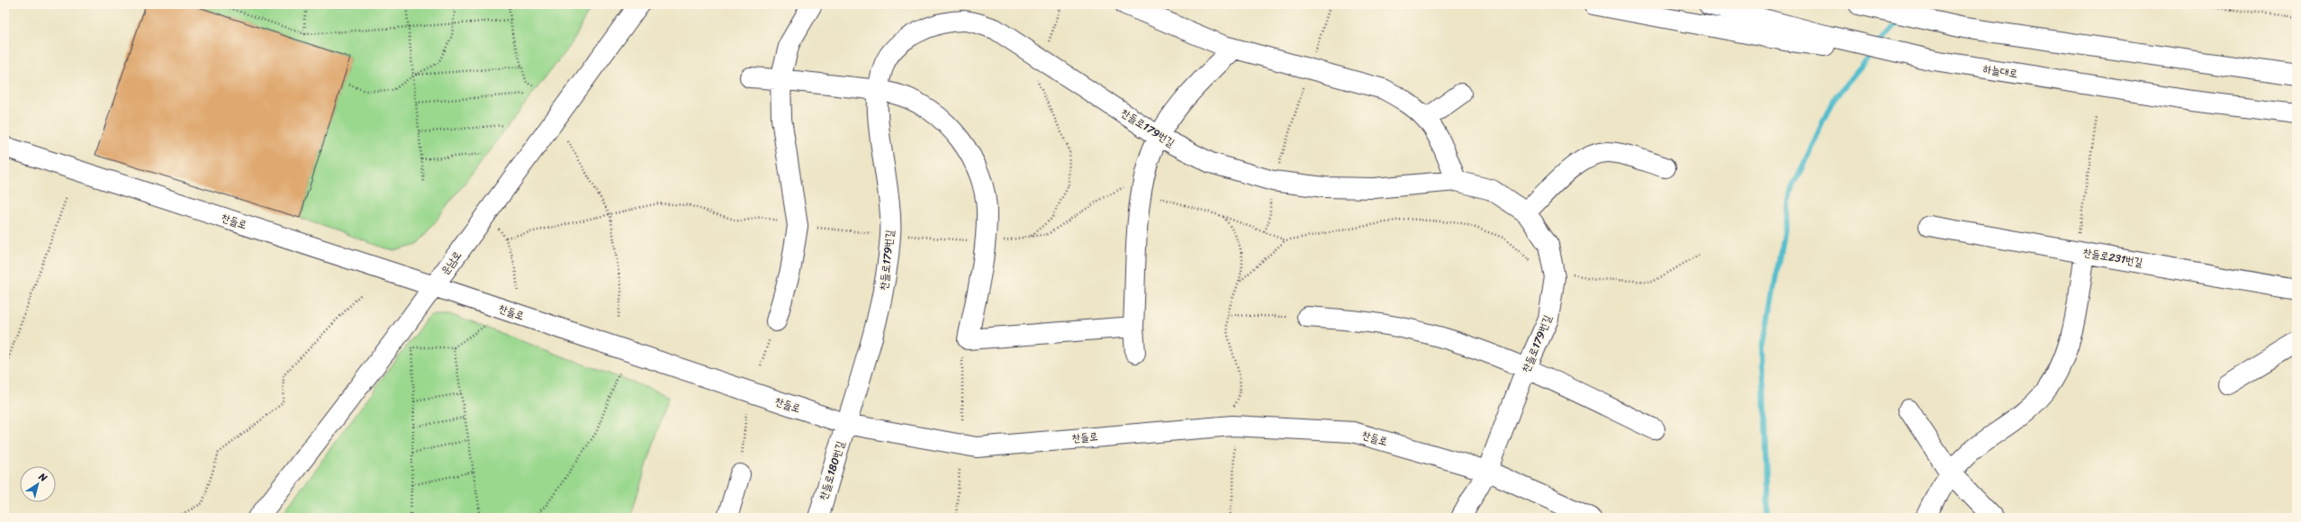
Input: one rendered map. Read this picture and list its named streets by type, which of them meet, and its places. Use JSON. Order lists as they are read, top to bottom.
{
  "streets": {
    "main road": [
      "하늘대로",
      "찬들로179번길",
      "찬들로",
      "찬들로231번길",
      "운남로",
      "찬들로180번길"
    ]
  },
  "crossings": [
    ["찬들로179번길", "찬들로"],
    ["찬들로179번길", "찬들로180번길"],
    ["찬들로", "운남로"],
    ["찬들로", "찬들로180번길"]
  ],
  "north": "top right"
}
